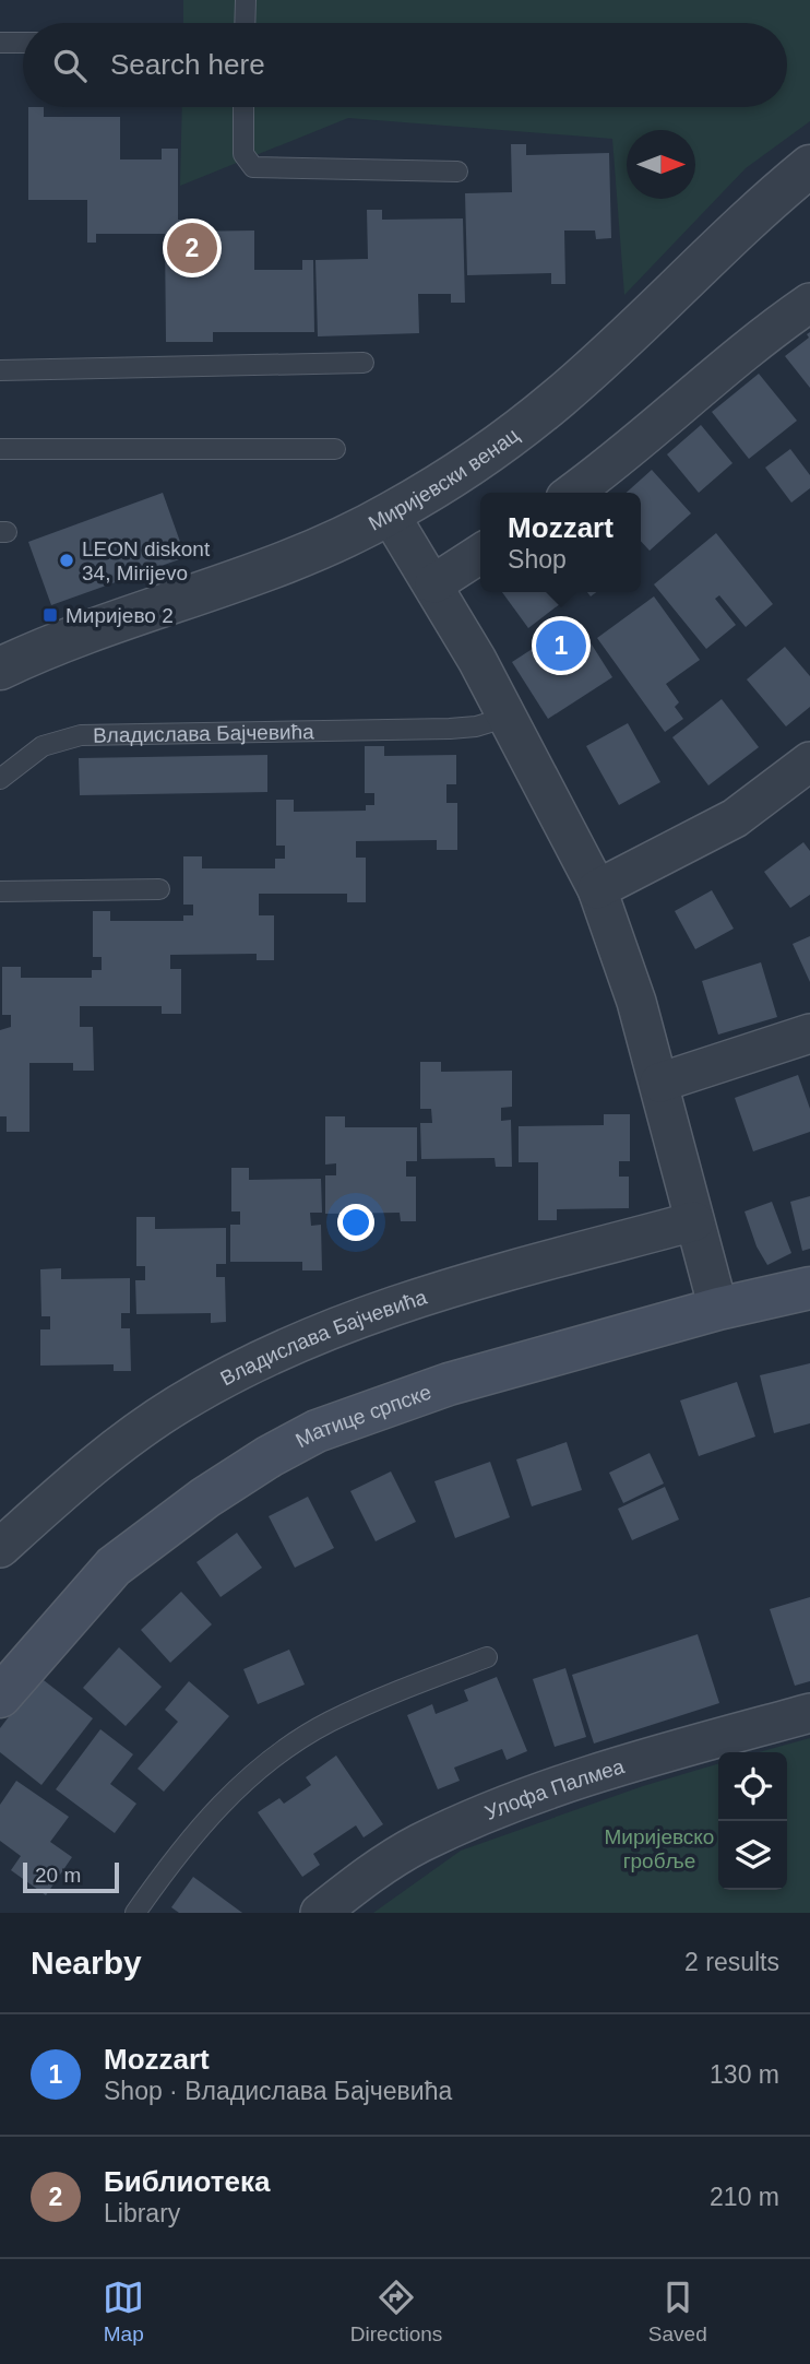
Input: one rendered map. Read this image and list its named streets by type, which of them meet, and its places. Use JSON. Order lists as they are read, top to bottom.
{
  "streets": {
    "main road": ["Матице српске"],
    "street": ["Миријевски венац", "Владислава Бајчевића", "Улофа Палмеа"]
  },
  "parks": ["Миријевско гробље"],
  "places": {
    "other": ["LEON diskont 34, Mirijevo"],
    "transit": ["Миријево 2"]
  },
  "scale_bar": "20 m",
  "north": "right",
  "page": {
    "search": "Search here",
    "pins": ["2", "1"],
    "popup": ["Mozzart", "Shop"],
    "scale": "20 m",
    "heading": ["Nearby", "2 results"],
    "list": [
      {
        "mark": "1",
        "name": "Mozzart",
        "note": "Shop · Владислава Бајчевића",
        "value": "130 m"
      },
      {
        "mark": "2",
        "name": "Библиотека",
        "note": "Library",
        "value": "210 m"
      }
    ],
    "nav": ["Map", "Directions", "Saved"]
  }
}
